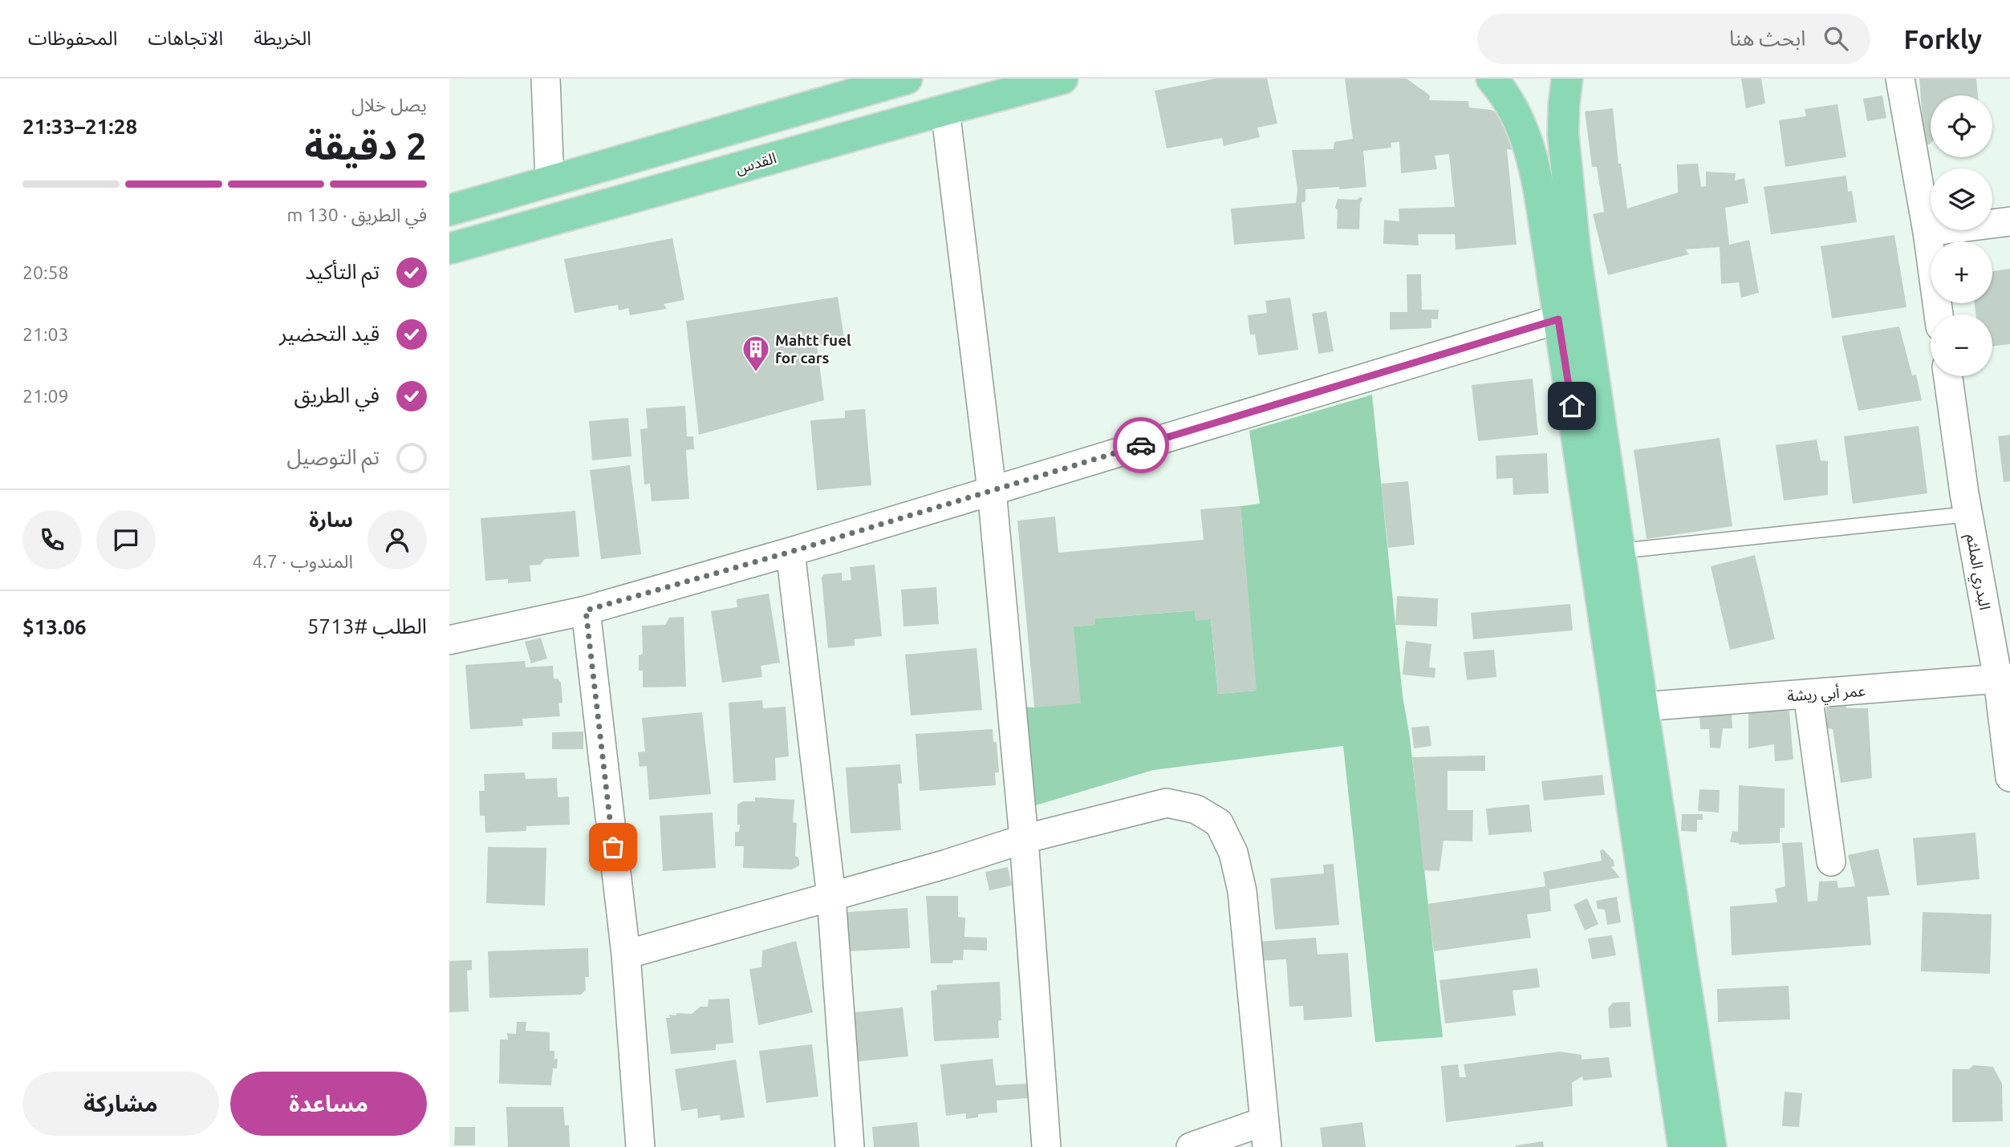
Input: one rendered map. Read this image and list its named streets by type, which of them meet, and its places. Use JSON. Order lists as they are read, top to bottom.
{
  "streets": {
    "main road": ["القدس"],
    "street": ["البدري الملثم", "عمر أبي ريشة"]
  },
  "crossings": [
    ["البدري الملثم", "عمر أبي ريشة"]
  ],
  "places": {
    "building": ["Mahtt fuel for cars"]
  },
  "page": {
    "header": "Forkly",
    "search": "ابحث هنا",
    "nav": ["الخريطة", "الاتجاهات", "المحفوظات"],
    "heading": ["2 دقيقة", "يصل خلال", "21:28–21:33"],
    "panel": [
      "سارة",
      "المندوب · 4.7",
      "الطلب #5713",
      "$13.06"
    ],
    "map_buttons": ["+", "−"],
    "bar": "في الطريق · 130 m",
    "list": [
      ["تم التأكيد", "20:58"],
      ["قيد التحضير", "21:03"],
      ["في الطريق", "21:09"],
      "تم التوصيل"
    ],
    "buttons": ["مساعدة", "مشاركة"]
  }
}
